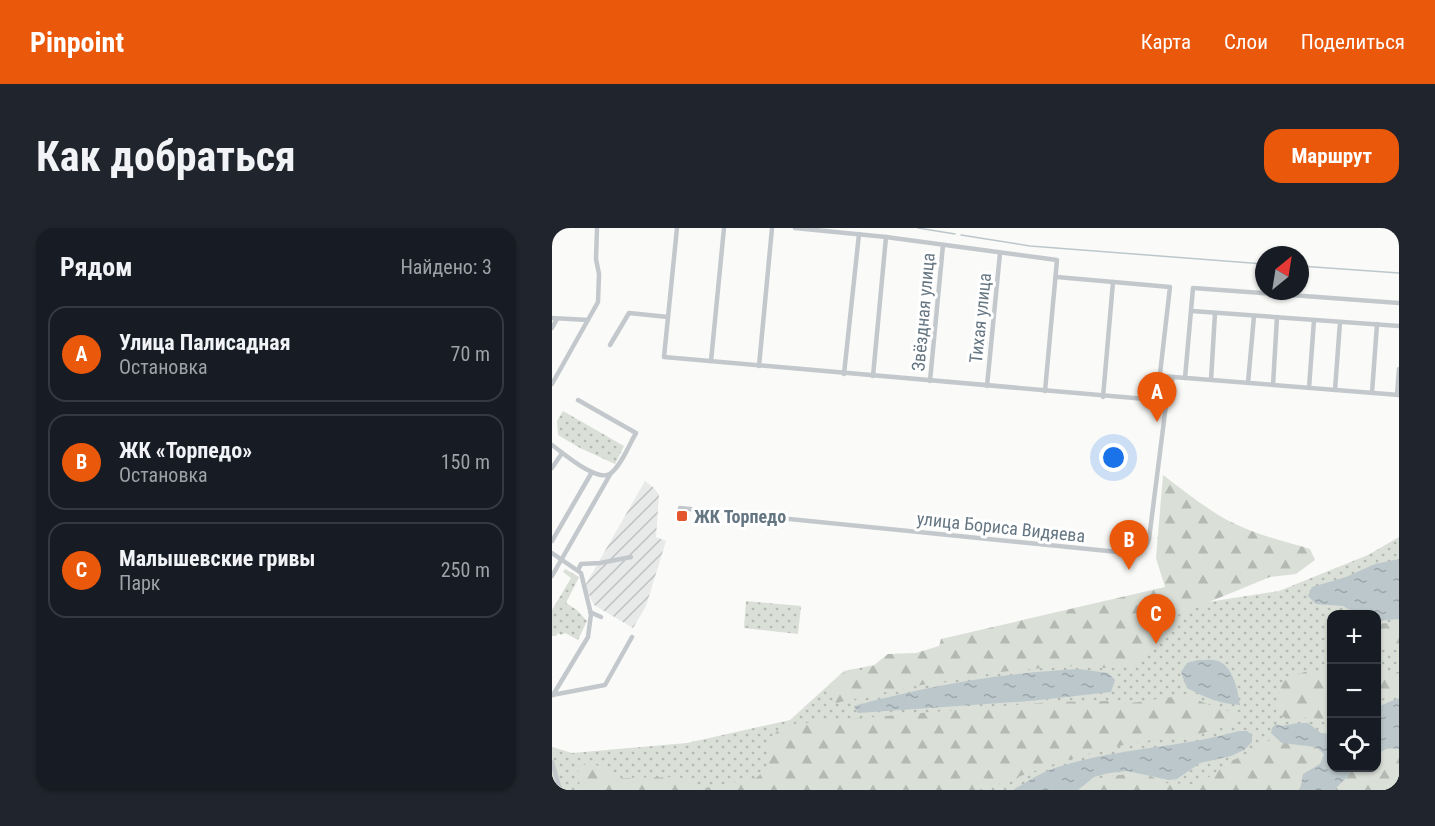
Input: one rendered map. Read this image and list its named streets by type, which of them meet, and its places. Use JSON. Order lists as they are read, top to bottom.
{
  "streets": {
    "street": ["Звёздная улица", "Тихая улица", "улица Бориса Видяева"]
  },
  "places": {
    "transit": ["ЖК Торпедо"]
  },
  "north": "top right",
  "page": {
    "header": "Pinpoint",
    "nav": ["Карта", "Слои", "Поделиться"],
    "buttons": "Маршрут",
    "title": "Как добраться",
    "heading": ["Рядом", "Найдено: 3"],
    "list": [
      {
        "mark": "A",
        "name": "Улица Палисадная",
        "note": "Остановка",
        "value": "70 m"
      },
      {
        "mark": "B",
        "name": "ЖК «Торпедо»",
        "note": "Остановка",
        "value": "150 m"
      },
      {
        "mark": "C",
        "name": "Малышевские гривы",
        "note": "Парк",
        "value": "250 m"
      }
    ],
    "pins": ["A", "B", "C"],
    "map_buttons": ["+", "−"]
  }
}
